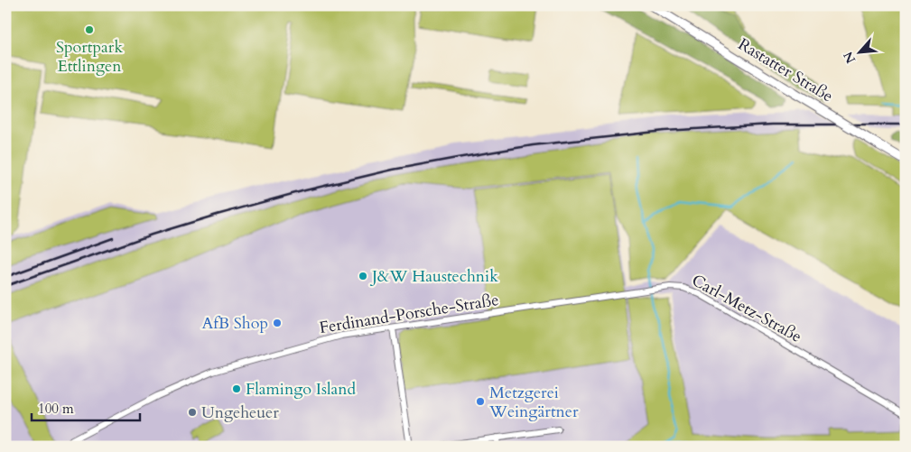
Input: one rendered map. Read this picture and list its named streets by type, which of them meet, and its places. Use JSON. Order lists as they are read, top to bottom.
{
  "streets": {
    "main road": ["Rastatter Straße"],
    "street": ["Carl-Metz-Straße", "Ferdinand-Porsche-Straße"]
  },
  "crossings": [
    ["Carl-Metz-Straße", "Ferdinand-Porsche-Straße"]
  ],
  "places": [
    "Sportpark Ettlingen",
    "J&W Haustechnik",
    "AfB Shop",
    "Flamingo Island",
    "Metzgerei Weingärtner",
    "Ungeheuer"
  ],
  "scale_bar": "100 m",
  "north": "bottom left"
}
